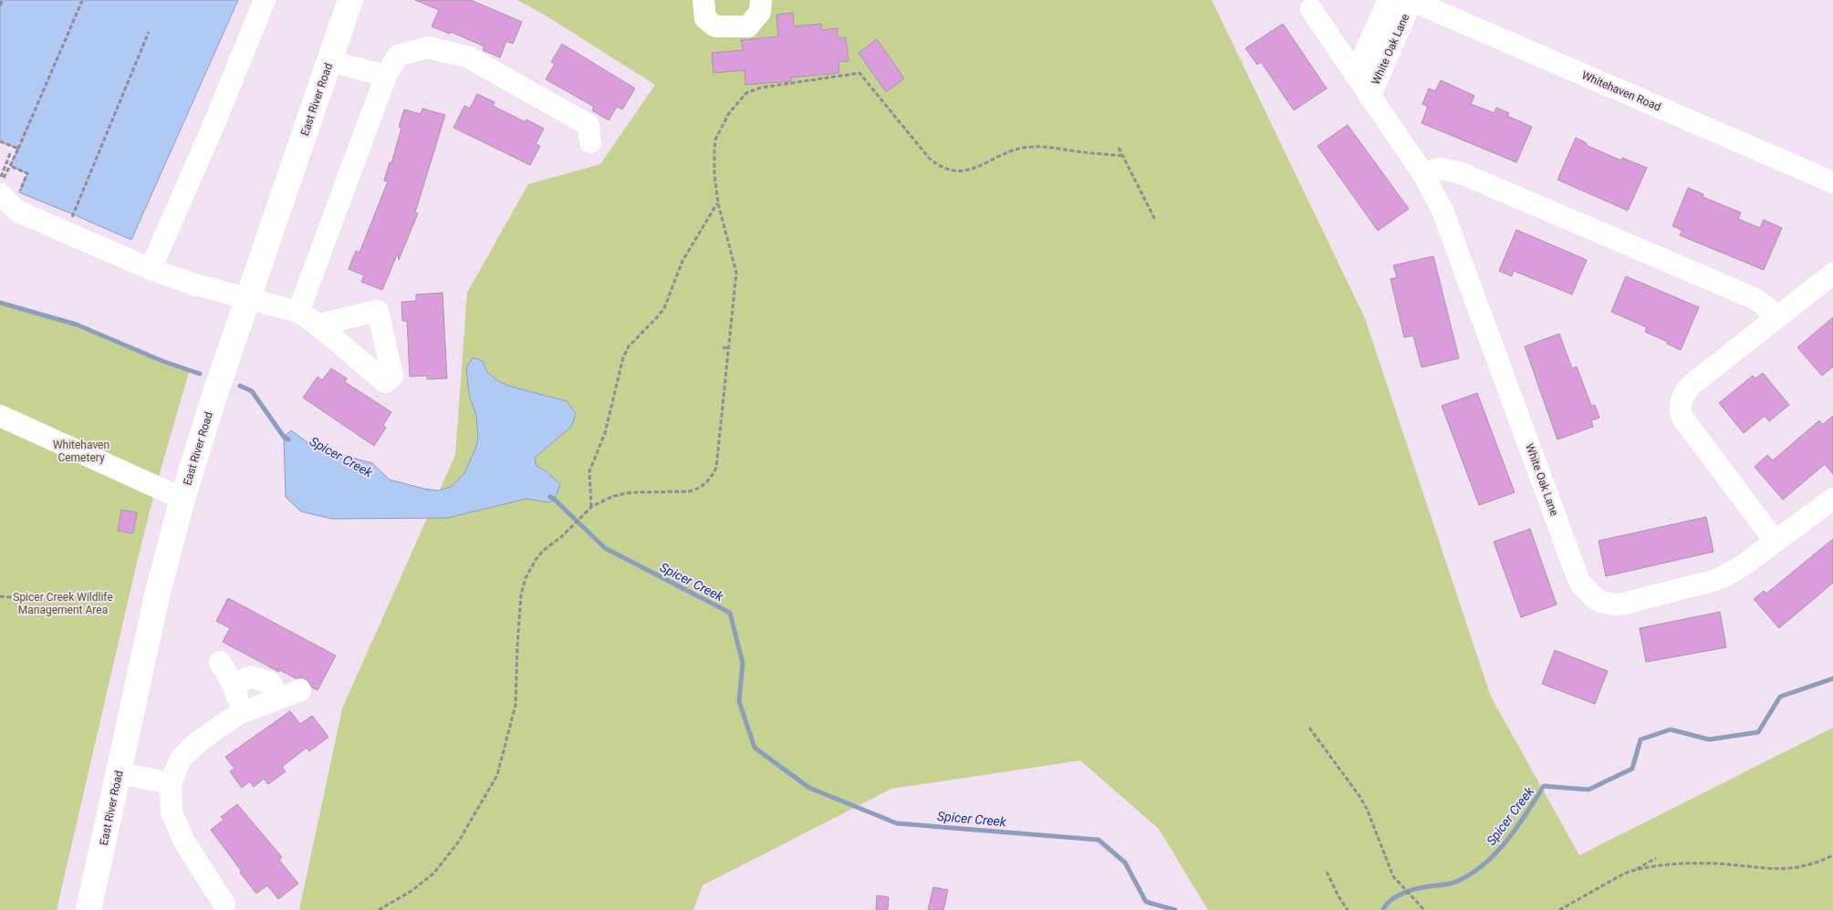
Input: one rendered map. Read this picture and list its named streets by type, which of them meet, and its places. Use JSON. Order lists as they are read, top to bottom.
{
  "streets": {
    "main road": ["East River Road"],
    "street": ["White Oak Lane", "Whitehaven Road"]
  },
  "crossings": [
    ["White Oak Lane", "Whitehaven Road"]
  ],
  "water": ["Spicer Creek"],
  "parks": ["Whitehaven Cemetery", "Spicer Creek Wildlife Management Area"]
}
